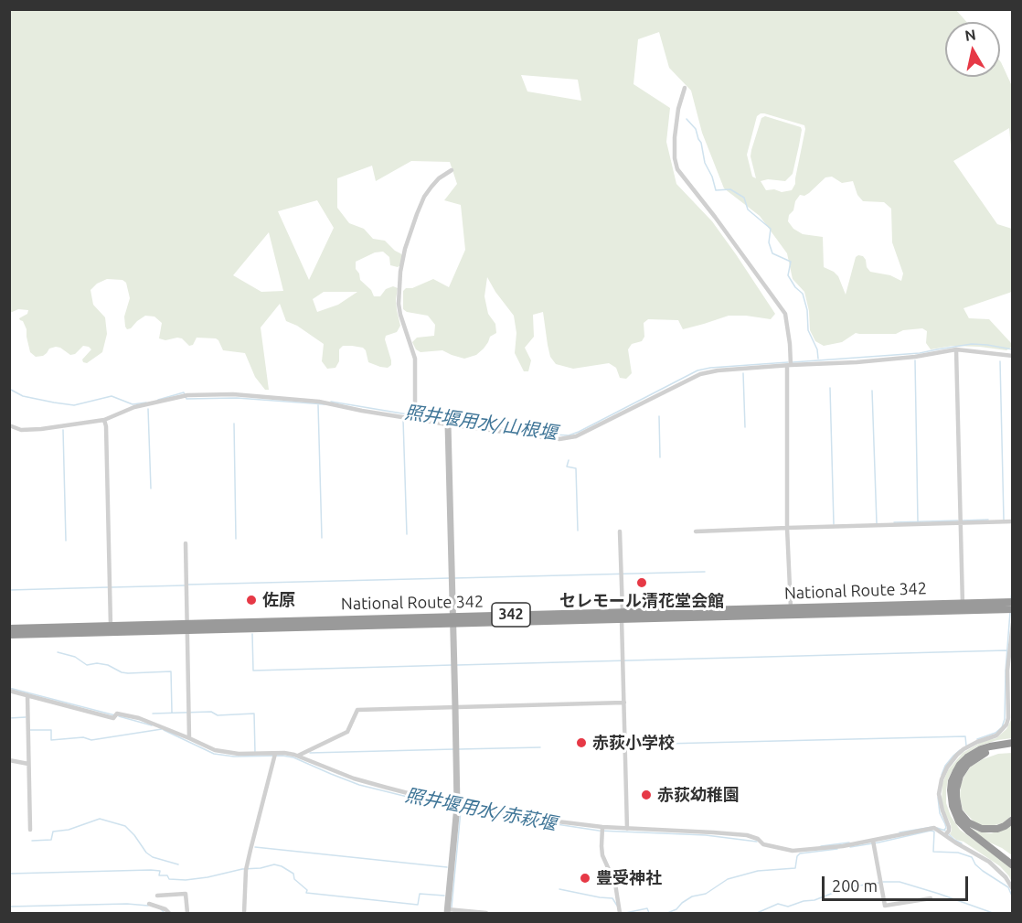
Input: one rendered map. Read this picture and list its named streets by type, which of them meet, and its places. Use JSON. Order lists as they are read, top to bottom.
{
  "streets": {
    "highway": ["National Route 342", "342"]
  },
  "water": ["照井堰用水/山根堰", "照井堰用水/赤萩堰"],
  "places": [
    "セレモール清花堂会館",
    "佐原",
    "赤荻小学校",
    "赤荻幼稚園",
    "豊受神社"
  ],
  "scale_bar": "200 m",
  "north": "top"
}
